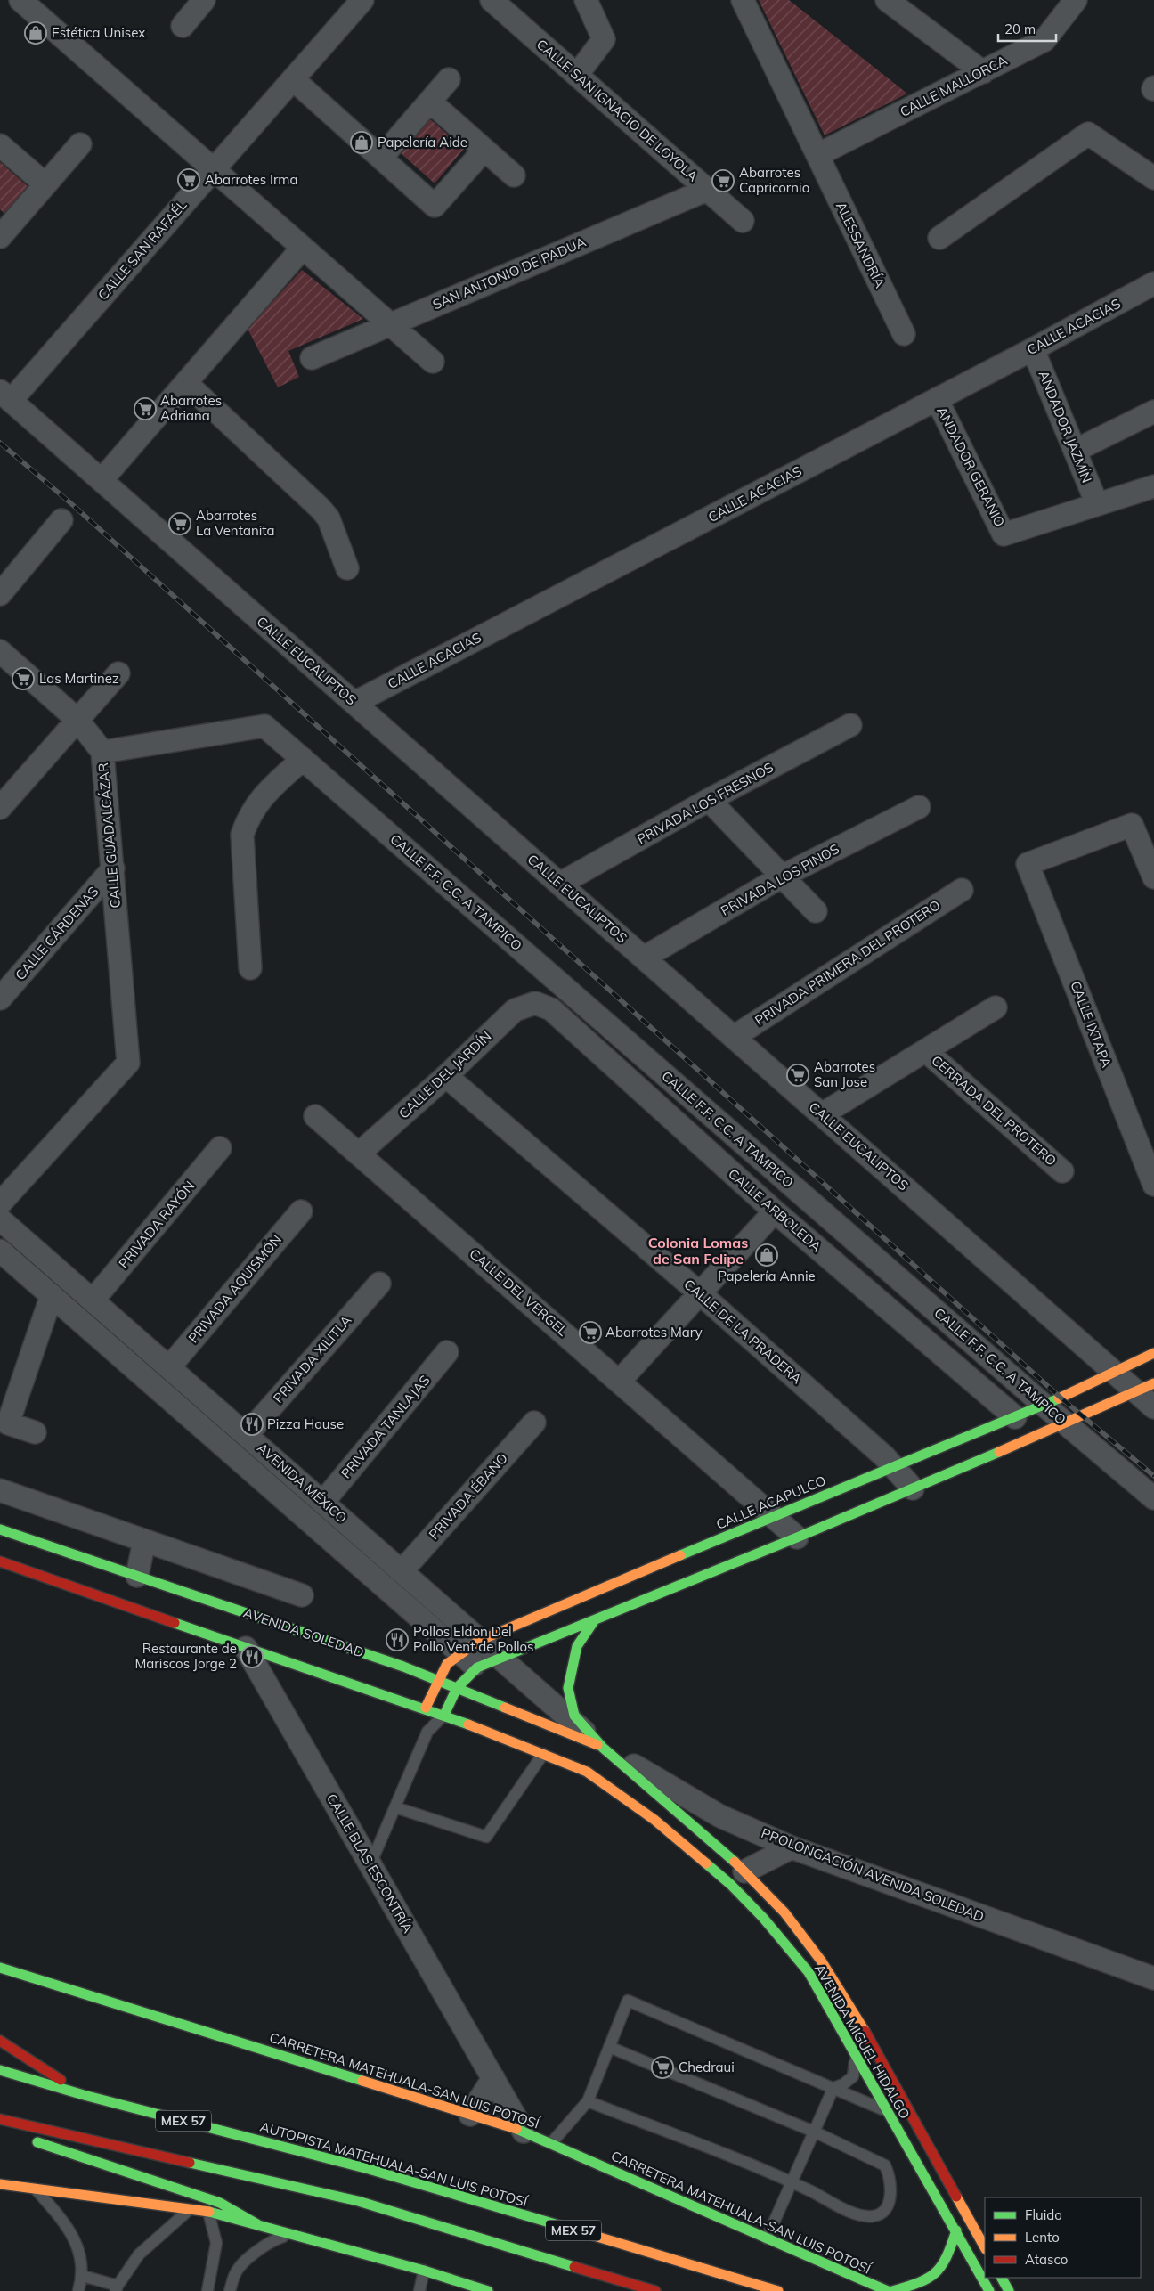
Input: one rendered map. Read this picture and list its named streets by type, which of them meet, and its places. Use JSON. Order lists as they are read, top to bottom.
{
  "streets": {
    "main road": [
      "CALLE ACAPULCO",
      "AVENIDA SOLEDAD",
      "AVENIDA MIGUEL HIDALGO",
      "CARRETERA MATEHUALA-SAN LUIS POTOSÍ",
      "MEX 57",
      "AUTOPISTA MATEHUALA-SAN LUIS POTOSÍ"
    ],
    "street": [
      "CALLE MALLORCA",
      "CALLE SAN IGNACIO DE LOYOLA",
      "ALESSANDRÍA",
      "CALLE SAN RAFAÉL",
      "SAN ANTONIO DE PADUA",
      "CALLE ACACIAS",
      "ANDADOR JAZMÍN",
      "ANDADOR GERANIO",
      "CALLE EUCALIPTOS",
      "PRIVADA LOS FRESNOS",
      "CALLE GUADALCÁZAR",
      "PRIVADA LOS PINOS",
      "CALLE F.F. C.C. A TAMPICO",
      "CALLE CÁRDENAS",
      "PRIVADA PRIMERA DEL PROTERO",
      "CALLE IXTAPA",
      "CALLE DEL JARDÍN",
      "CERRADA DEL PROTERO",
      "CALLE ARBOLEDA",
      "PRIVADA RAYÓN",
      "PRIVADA AQUISMÓN",
      "CALLE DEL VERGEL",
      "CALLE DE LA PRADERA",
      "PRIVADA XILITLA",
      "PRIVADA TANLAJAS",
      "AVENIDA MÉXICO",
      "PRIVADA ÉBANO",
      "CALLE BLAS ESCONTRÍA",
      "PROLONGACIÓN AVENIDA SOLEDAD"
    ]
  },
  "crossings": [
    ["CALLE MALLORCA", "ALESSANDRÍA"],
    ["CALLE SAN IGNACIO DE LOYOLA", "SAN ANTONIO DE PADUA"],
    ["CALLE SAN RAFAÉL", "CALLE EUCALIPTOS"],
    ["CALLE ACACIAS", "ANDADOR JAZMÍN"],
    ["CALLE ACACIAS", "ANDADOR GERANIO"],
    ["CALLE ACACIAS", "CALLE EUCALIPTOS"],
    ["ANDADOR JAZMÍN", "ANDADOR GERANIO"],
    ["CALLE EUCALIPTOS", "PRIVADA LOS FRESNOS"],
    ["CALLE EUCALIPTOS", "PRIVADA LOS PINOS"],
    ["CALLE EUCALIPTOS", "PRIVADA PRIMERA DEL PROTERO"],
    ["CALLE EUCALIPTOS", "CALLE ACAPULCO"],
    ["CALLE GUADALCÁZAR", "CALLE F.F. C.C. A TAMPICO"],
    ["CALLE GUADALCÁZAR", "CALLE CÁRDENAS"],
    ["CALLE F.F. C.C. A TAMPICO", "CALLE ACAPULCO"],
    ["CALLE DEL JARDÍN", "CALLE ARBOLEDA"],
    ["CALLE DEL JARDÍN", "CALLE DEL VERGEL"],
    ["CALLE DEL JARDÍN", "CALLE DE LA PRADERA"],
    ["CALLE ARBOLEDA", "CALLE ACAPULCO"],
    ["PRIVADA RAYÓN", "AVENIDA MÉXICO"],
    ["PRIVADA AQUISMÓN", "AVENIDA MÉXICO"],
    ["CALLE DEL VERGEL", "CALLE ACAPULCO"],
    ["CALLE DE LA PRADERA", "CALLE ACAPULCO"],
    ["PRIVADA XILITLA", "AVENIDA MÉXICO"],
    ["PRIVADA TANLAJAS", "AVENIDA MÉXICO"],
    ["AVENIDA MÉXICO", "PRIVADA ÉBANO"],
    ["AVENIDA MÉXICO", "CALLE ACAPULCO"],
    ["AVENIDA MÉXICO", "AVENIDA SOLEDAD"],
    ["AVENIDA MÉXICO", "PROLONGACIÓN AVENIDA SOLEDAD"],
    ["AVENIDA MÉXICO", "AVENIDA MIGUEL HIDALGO"],
    ["CALLE ACAPULCO", "AVENIDA SOLEDAD"],
    ["AVENIDA SOLEDAD", "PROLONGACIÓN AVENIDA SOLEDAD"],
    ["AVENIDA SOLEDAD", "AVENIDA MIGUEL HIDALGO"],
    ["CALLE BLAS ESCONTRÍA", "CARRETERA MATEHUALA-SAN LUIS POTOSÍ"],
    ["PROLONGACIÓN AVENIDA SOLEDAD", "AVENIDA MIGUEL HIDALGO"]
  ],
  "districts": ["Colonia Lomas de San Felipe"],
  "places": {
    "shop": ["Estética Unisex", "Papelería Aide", "Papelería Annie"],
    "supermarket": [
      "Abarrotes Irma",
      "Abarrotes Capricornio",
      "Abarrotes Adriana",
      "Abarrotes La Ventanita",
      "Las Martinez",
      "Abarrotes San Jose",
      "Abarrotes Mary",
      "Chedraui"
    ],
    "restaurant": ["Pizza House", "Pollos Eldon Del Pollo Vent de Pollos", "Restaurante de Mariscos Jorge 2"]
  },
  "legend": ["Fluido", "Lento", "Atasco"],
  "scale_bar": "20 m"
}
